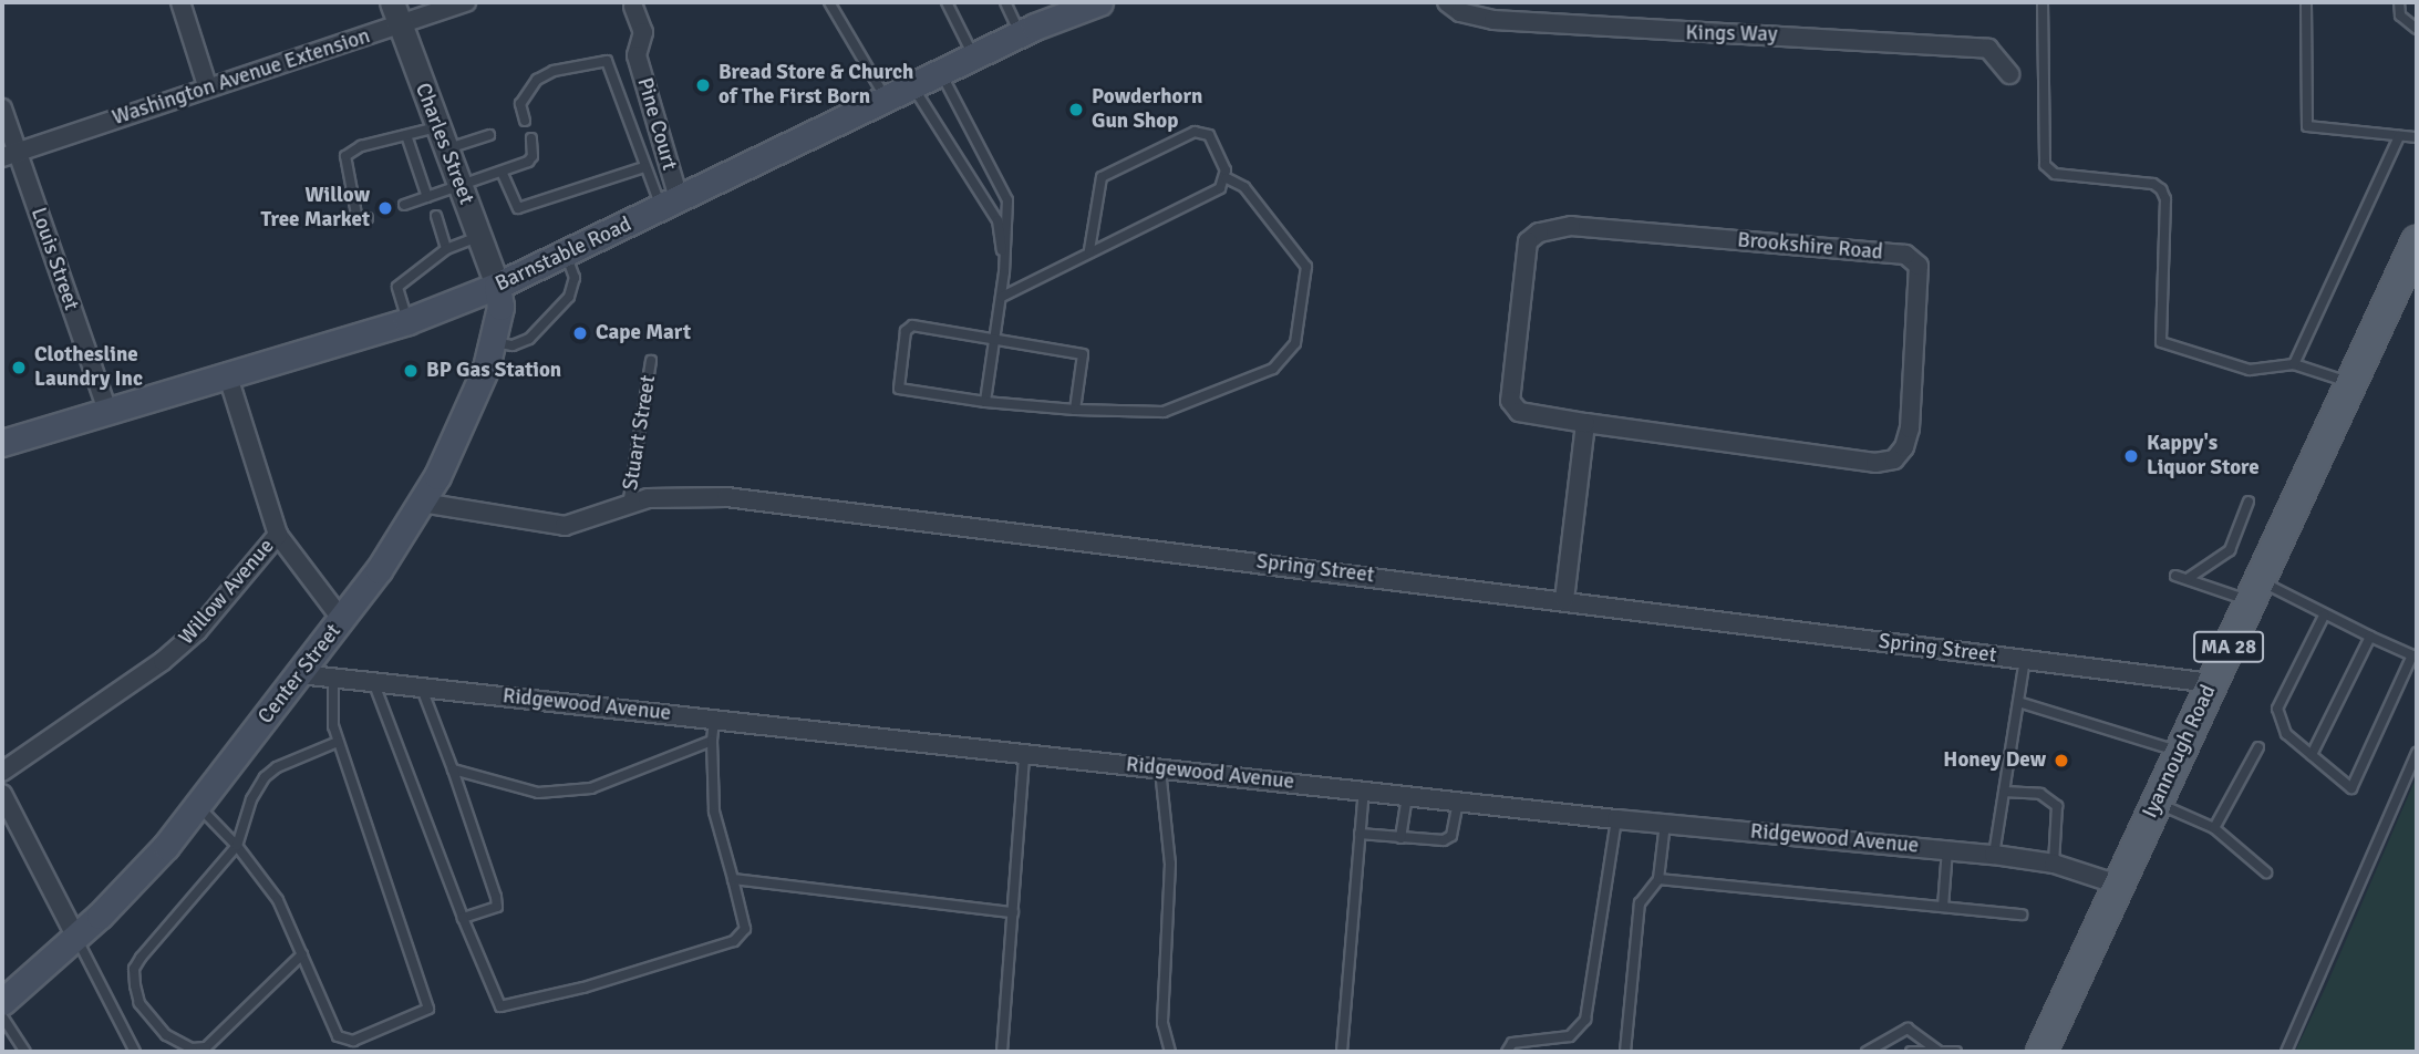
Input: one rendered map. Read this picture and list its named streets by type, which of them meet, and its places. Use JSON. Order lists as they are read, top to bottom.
{
  "streets": {
    "main road": [
      "Barnstable Road",
      "MA 28",
      "Center Street",
      "Iyannough Road"
    ],
    "street": [
      "Kings Way",
      "Washington Avenue Extension",
      "Pine Court",
      "Charles Street",
      "Brookshire Road",
      "Louis Street",
      "Spring Street",
      "Willow Avenue",
      "Ridgewood Avenue"
    ],
    "lane": ["Stuart Street"]
  },
  "crossings": [
    ["Washington Avenue Extension", "Charles Street"],
    ["Washington Avenue Extension", "Louis Street"],
    ["Pine Court", "Barnstable Road"],
    ["Charles Street", "Barnstable Road"],
    ["Charles Street", "Center Street"],
    ["Barnstable Road", "Louis Street"],
    ["Barnstable Road", "Willow Avenue"],
    ["Barnstable Road", "Center Street"],
    ["Stuart Street", "Spring Street"],
    ["Spring Street", "Center Street"],
    ["Spring Street", "Iyannough Road"],
    ["Center Street", "Ridgewood Avenue"],
    ["Ridgewood Avenue", "Iyannough Road"]
  ],
  "places": [
    "Bread Store & Church of The First Born",
    "Powderhorn Gun Shop",
    "Willow Tree Market",
    "Cape Mart",
    "Clothesline Laundry Inc",
    "BP Gas Station",
    "Kappy's Liquor Store",
    "Honey Dew"
  ]
}
